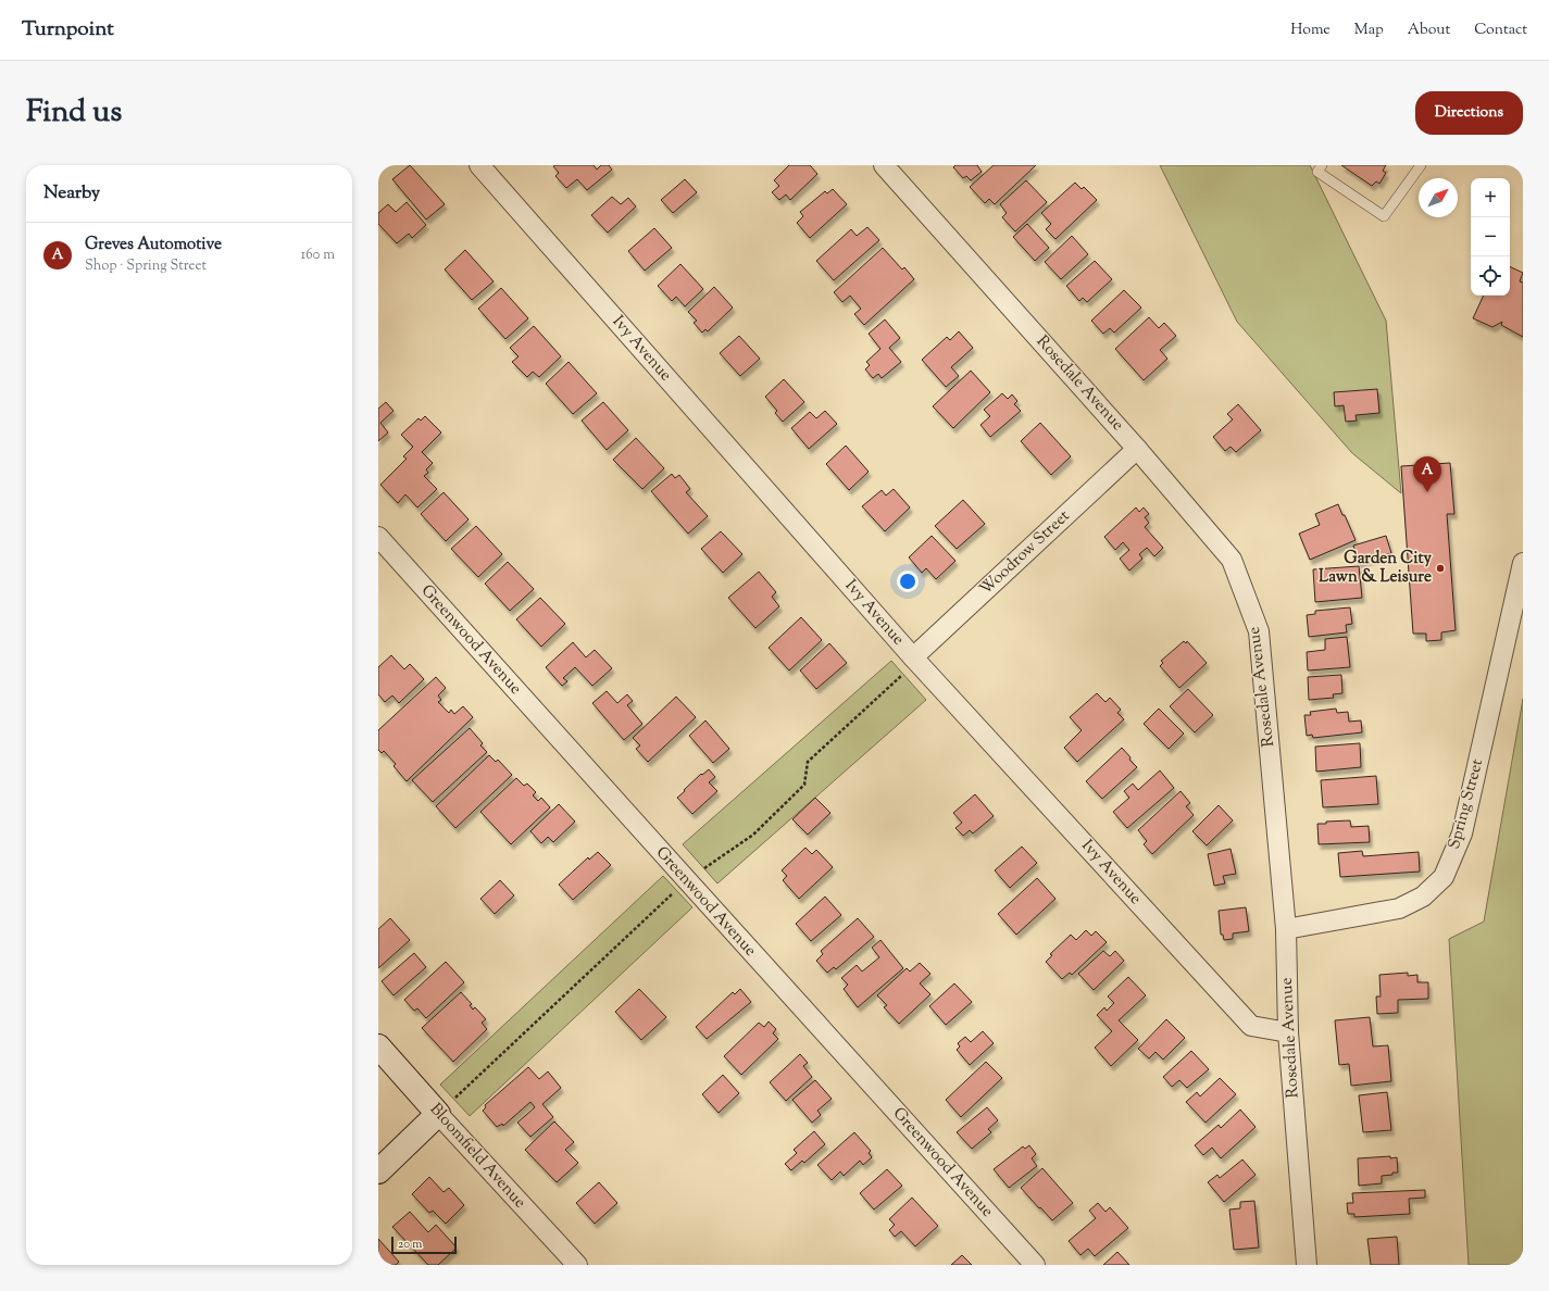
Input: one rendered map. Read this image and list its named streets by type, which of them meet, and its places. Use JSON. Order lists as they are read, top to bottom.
{
  "streets": {
    "street": [
      "Ivy Avenue",
      "Rosedale Avenue",
      "Woodrow Street",
      "Greenwood Avenue",
      "Spring Street",
      "Bloomfield Avenue"
    ]
  },
  "crossings": [
    ["Ivy Avenue", "Rosedale Avenue"],
    ["Ivy Avenue", "Woodrow Street"],
    ["Rosedale Avenue", "Woodrow Street"],
    ["Rosedale Avenue", "Spring Street"]
  ],
  "places": ["Garden City Lawn & Leisure"],
  "scale_bar": "20 m",
  "north": "top right",
  "page": {
    "header": "Turnpoint",
    "nav": [
      "Home",
      "Map",
      "About",
      "Contact"
    ],
    "title": "Find us",
    "buttons": "Directions",
    "heading": "Nearby",
    "map_buttons": ["+", "−"],
    "list": [
      {
        "mark": "A",
        "name": "Greves Automotive",
        "note": "Shop · Spring Street",
        "value": "160 m"
      }
    ],
    "pins": "A",
    "scale": "20 m"
  }
}
